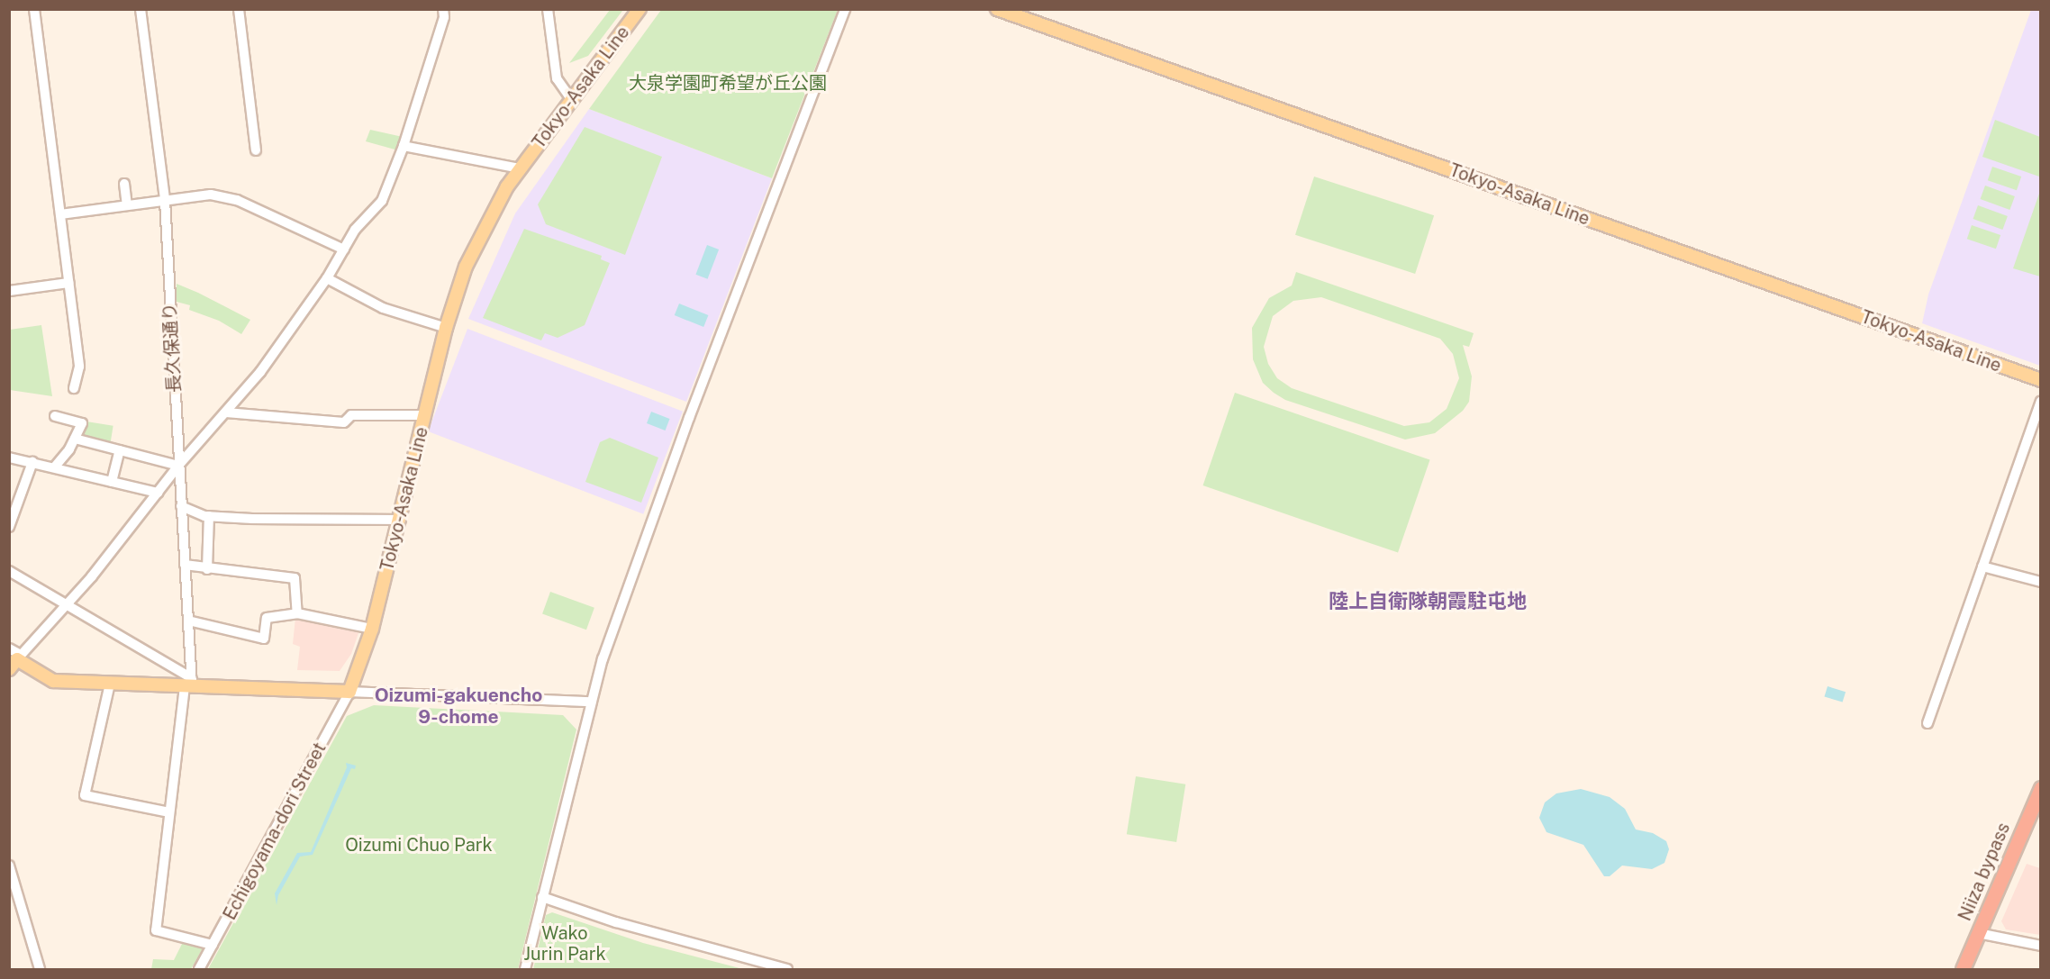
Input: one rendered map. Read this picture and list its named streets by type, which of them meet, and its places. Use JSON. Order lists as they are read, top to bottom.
{
  "streets": {
    "highway": ["Niiza bypass"],
    "main road": ["Tokyo-Asaka Line"],
    "street": ["長久保通り", "Echigoyama-dori Street"]
  },
  "crossings": [
    ["Tokyo-Asaka Line", "Echigoyama-dori Street"],
    ["長久保通り", "Echigoyama-dori Street"]
  ],
  "districts": ["陸上自衛隊朝霞駐屯地", "Oizumi-gakuencho 9-chome"],
  "parks": ["大泉学園町希望が丘公園", "Oizumi Chuo Park", "Wako Jurin Park"]
}
